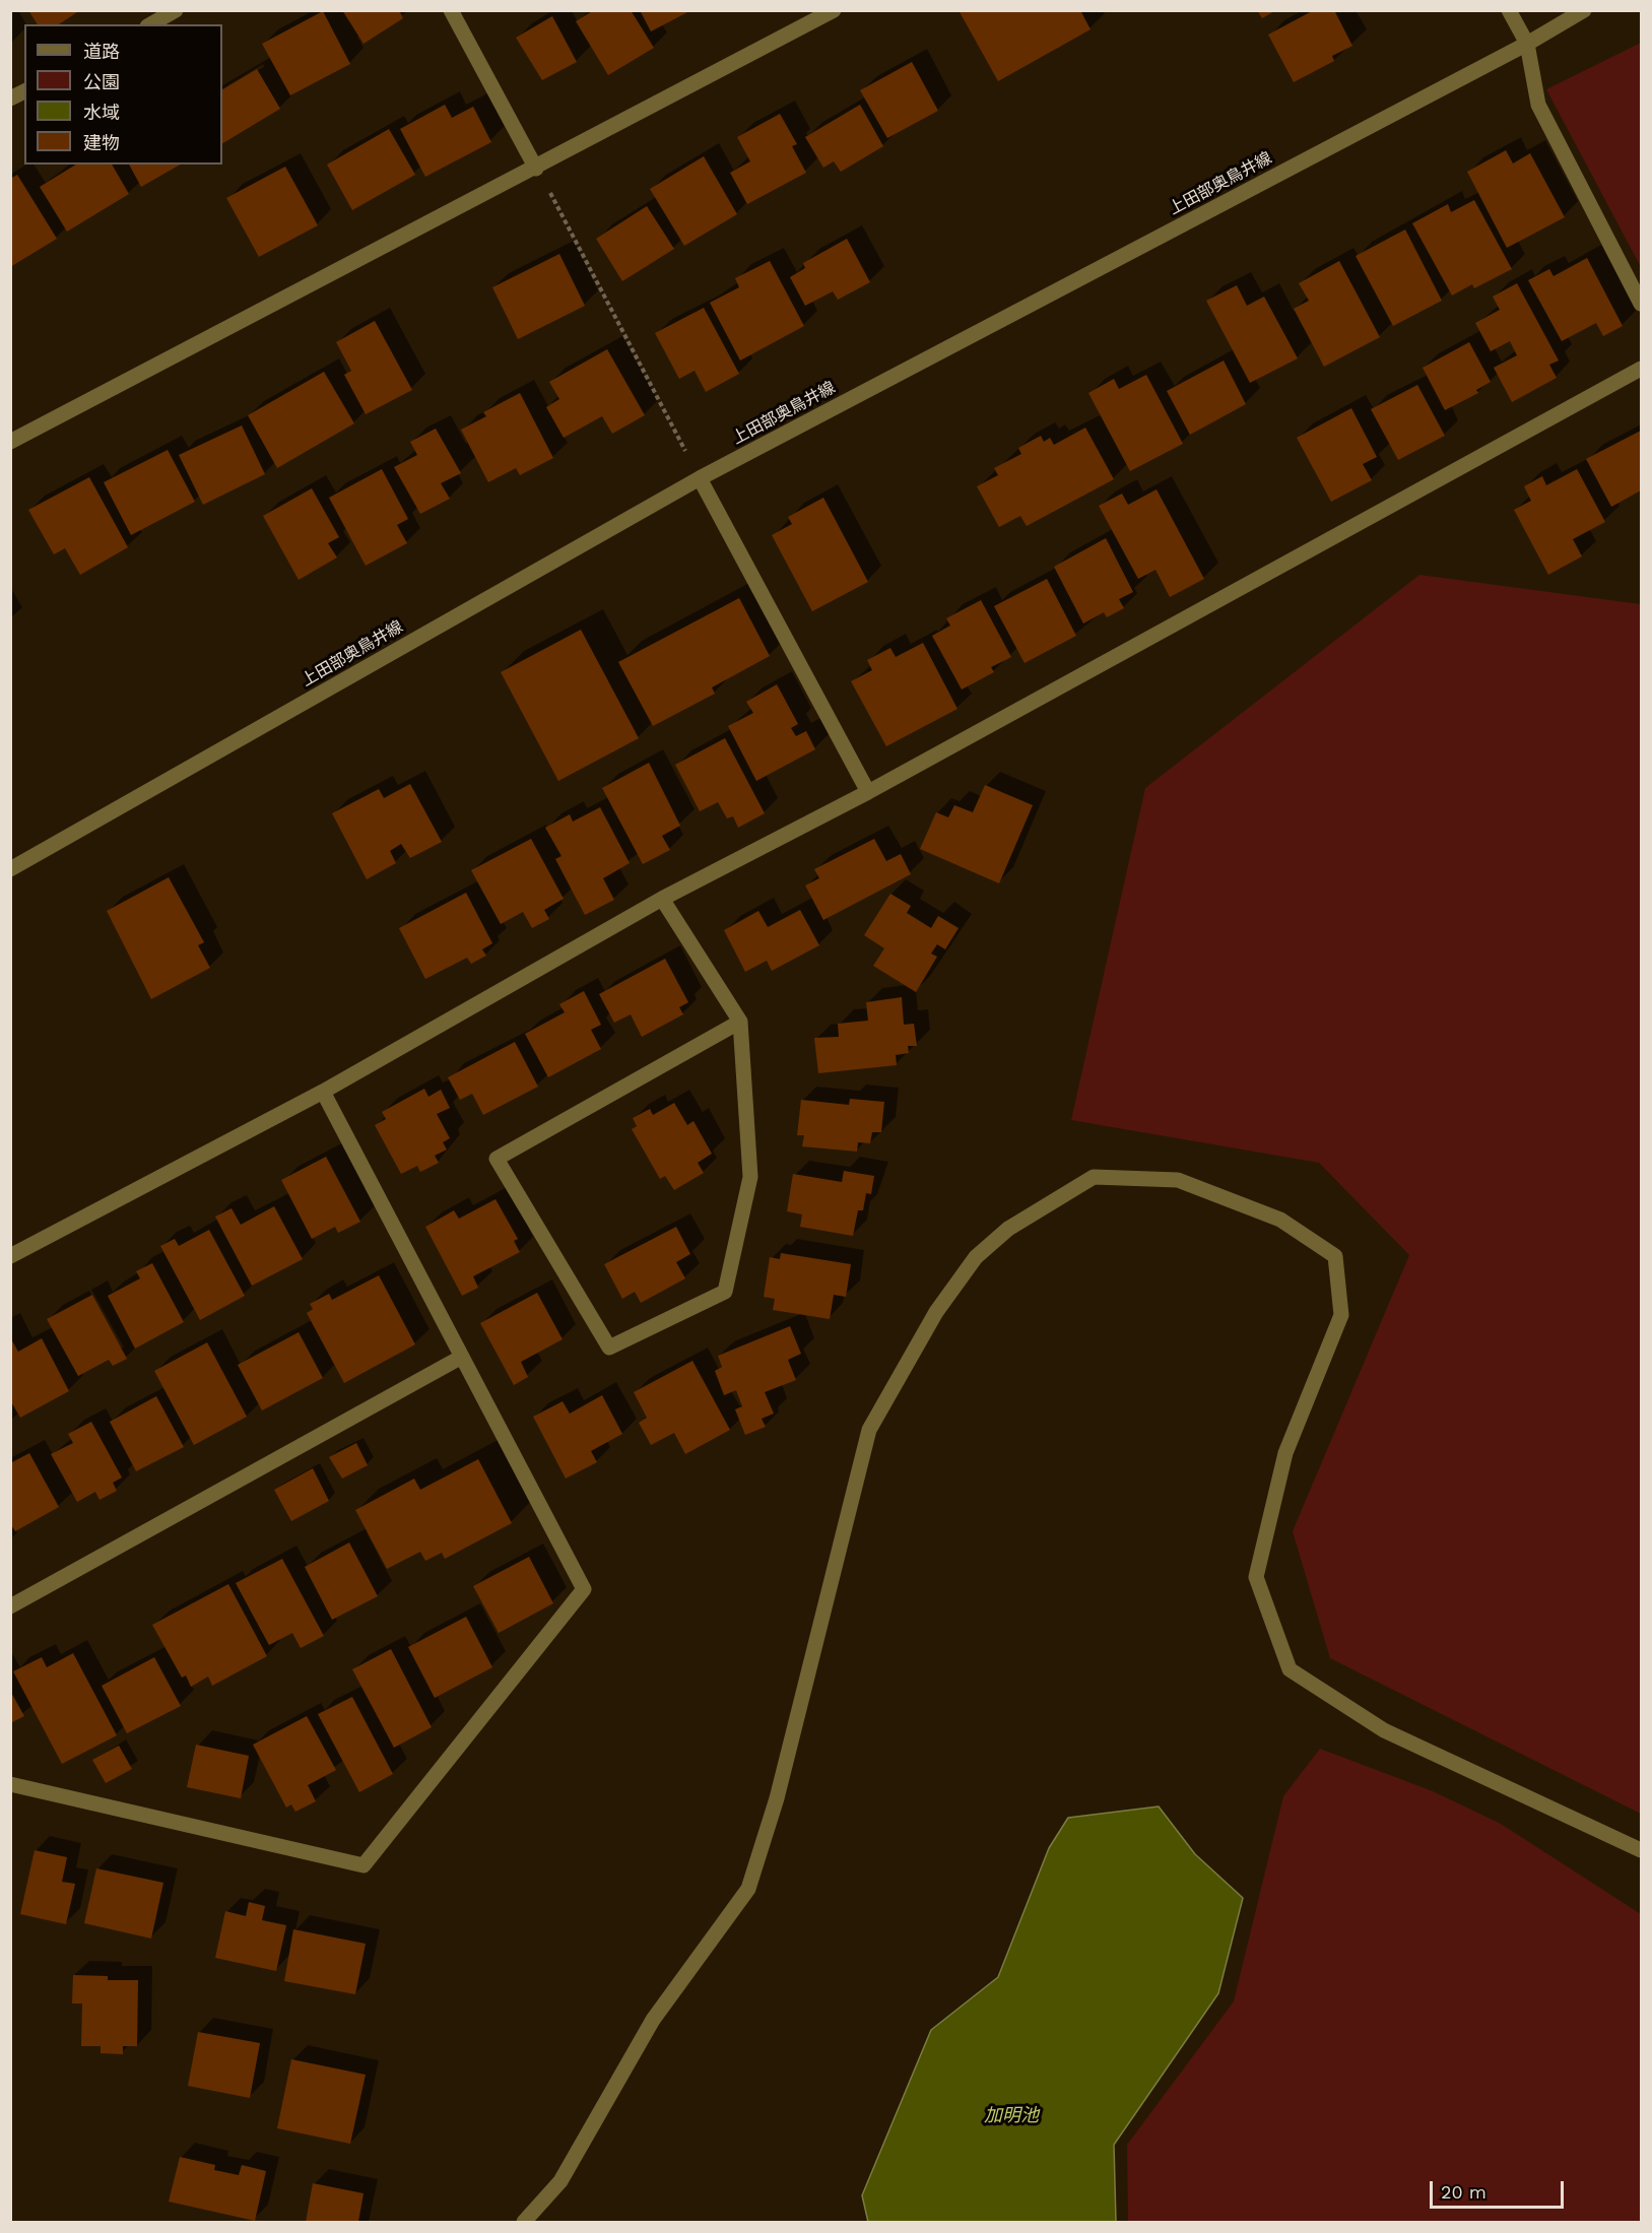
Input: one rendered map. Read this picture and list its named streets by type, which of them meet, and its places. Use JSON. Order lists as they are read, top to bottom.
{
  "streets": {
    "street": ["上田部奥鳥井線"]
  },
  "water": ["加明池"],
  "legend": [
    "道路",
    "公園",
    "水域",
    "建物"
  ],
  "scale_bar": "20 m"
}
